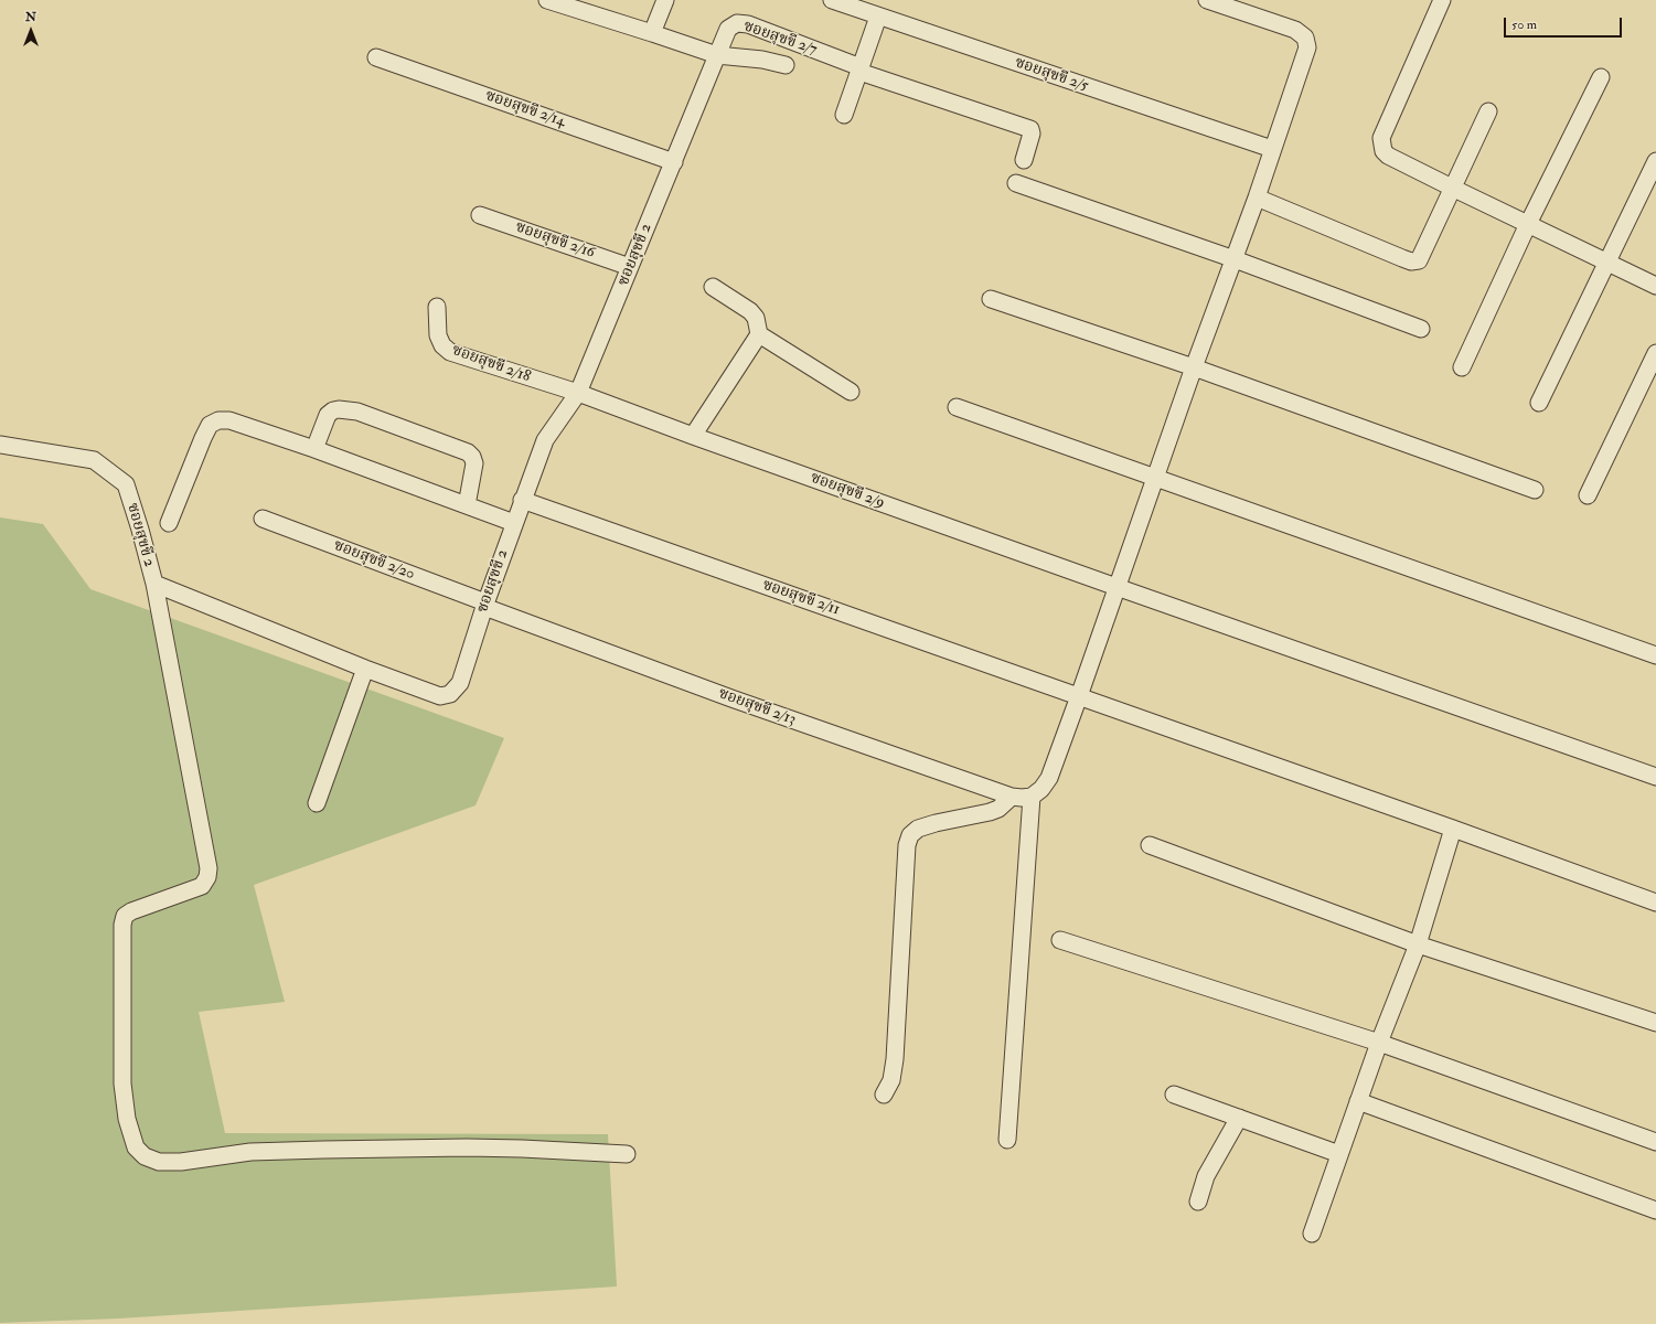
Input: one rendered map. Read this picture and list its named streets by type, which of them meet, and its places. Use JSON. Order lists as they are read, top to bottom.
{
  "streets": {
    "street": [
      "ซอยสุขขี 2/7",
      "ซอยสุขขี 2/5",
      "ซอยสุขขี 2/14",
      "ซอยสุขขี 2/16",
      "ซอยสุขขี 2",
      "ซอยสุขขี 2/18",
      "ซอยสุขขี 2/9",
      "ซอยสุขขี 2/20",
      "ซอยสุขขี 2/11",
      "ซอยสุขขี 2/13"
    ]
  },
  "crossings": [
    ["ซอยสุขขี 2/7", "ซอยสุขขี 2"],
    ["ซอยสุขขี 2/14", "ซอยสุขขี 2"],
    ["ซอยสุขขี 2/16", "ซอยสุขขี 2"],
    ["ซอยสุขขี 2", "ซอยสุขขี 2/18"],
    ["ซอยสุขขี 2", "ซอยสุขขี 2/9"],
    ["ซอยสุขขี 2", "ซอยสุขขี 2/20"],
    ["ซอยสุขขี 2", "ซอยสุขขี 2/11"],
    ["ซอยสุขขี 2", "ซอยสุขขี 2/13"],
    ["ซอยสุขขี 2/18", "ซอยสุขขี 2/9"],
    ["ซอยสุขขี 2/20", "ซอยสุขขี 2/13"]
  ],
  "scale_bar": "50 m",
  "north": "top"
}
